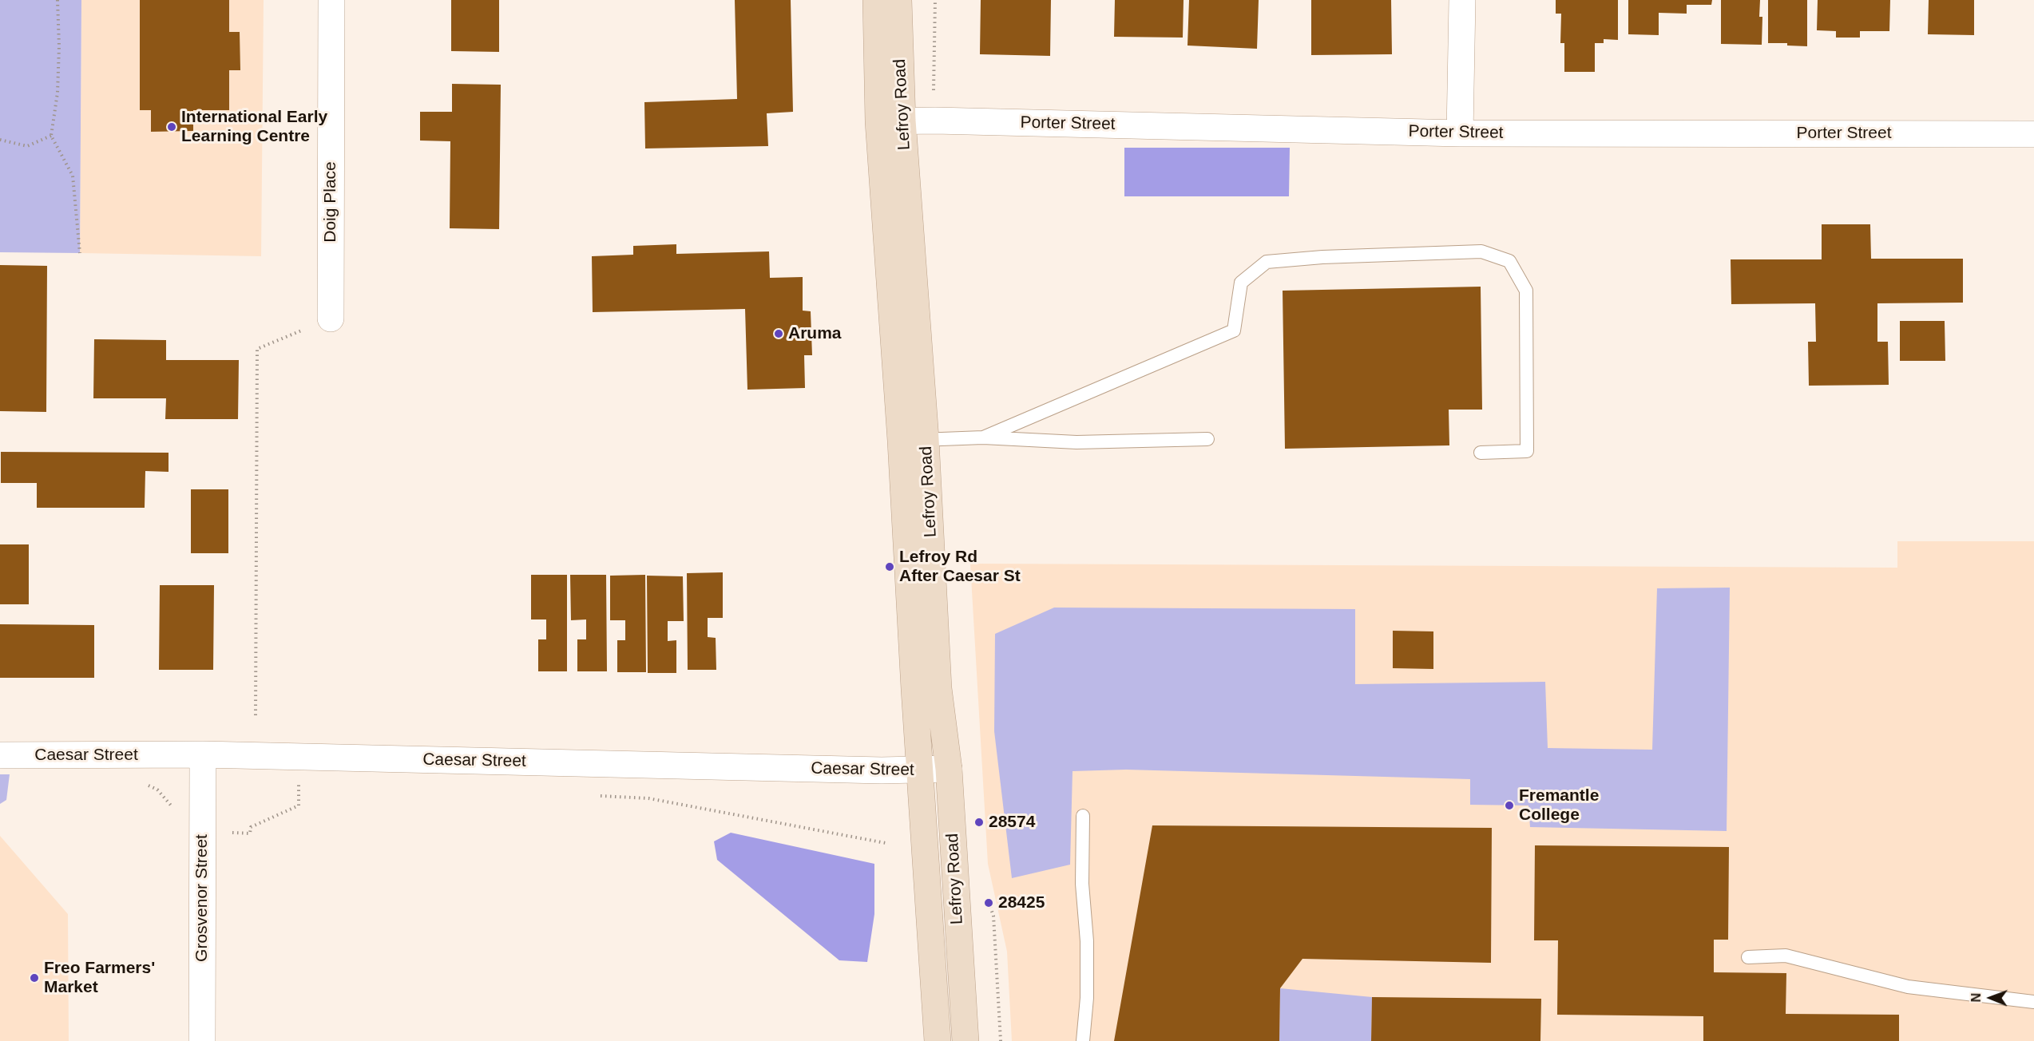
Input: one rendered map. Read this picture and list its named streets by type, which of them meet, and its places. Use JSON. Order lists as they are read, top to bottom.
{
  "streets": {
    "street": [
      "Lefroy Road",
      "Porter Street",
      "Doig Place",
      "Caesar Street",
      "Grosvenor Street"
    ]
  },
  "crossings": [
    ["Lefroy Road", "Porter Street"],
    ["Lefroy Road", "Caesar Street"],
    ["Caesar Street", "Grosvenor Street"]
  ],
  "places": [
    "International Early Learning Centre",
    "Aruma",
    "Lefroy Rd After Caesar St",
    "Fremantle College",
    "28574",
    "28425",
    "Freo Farmers' Market"
  ],
  "north": "left"
}
